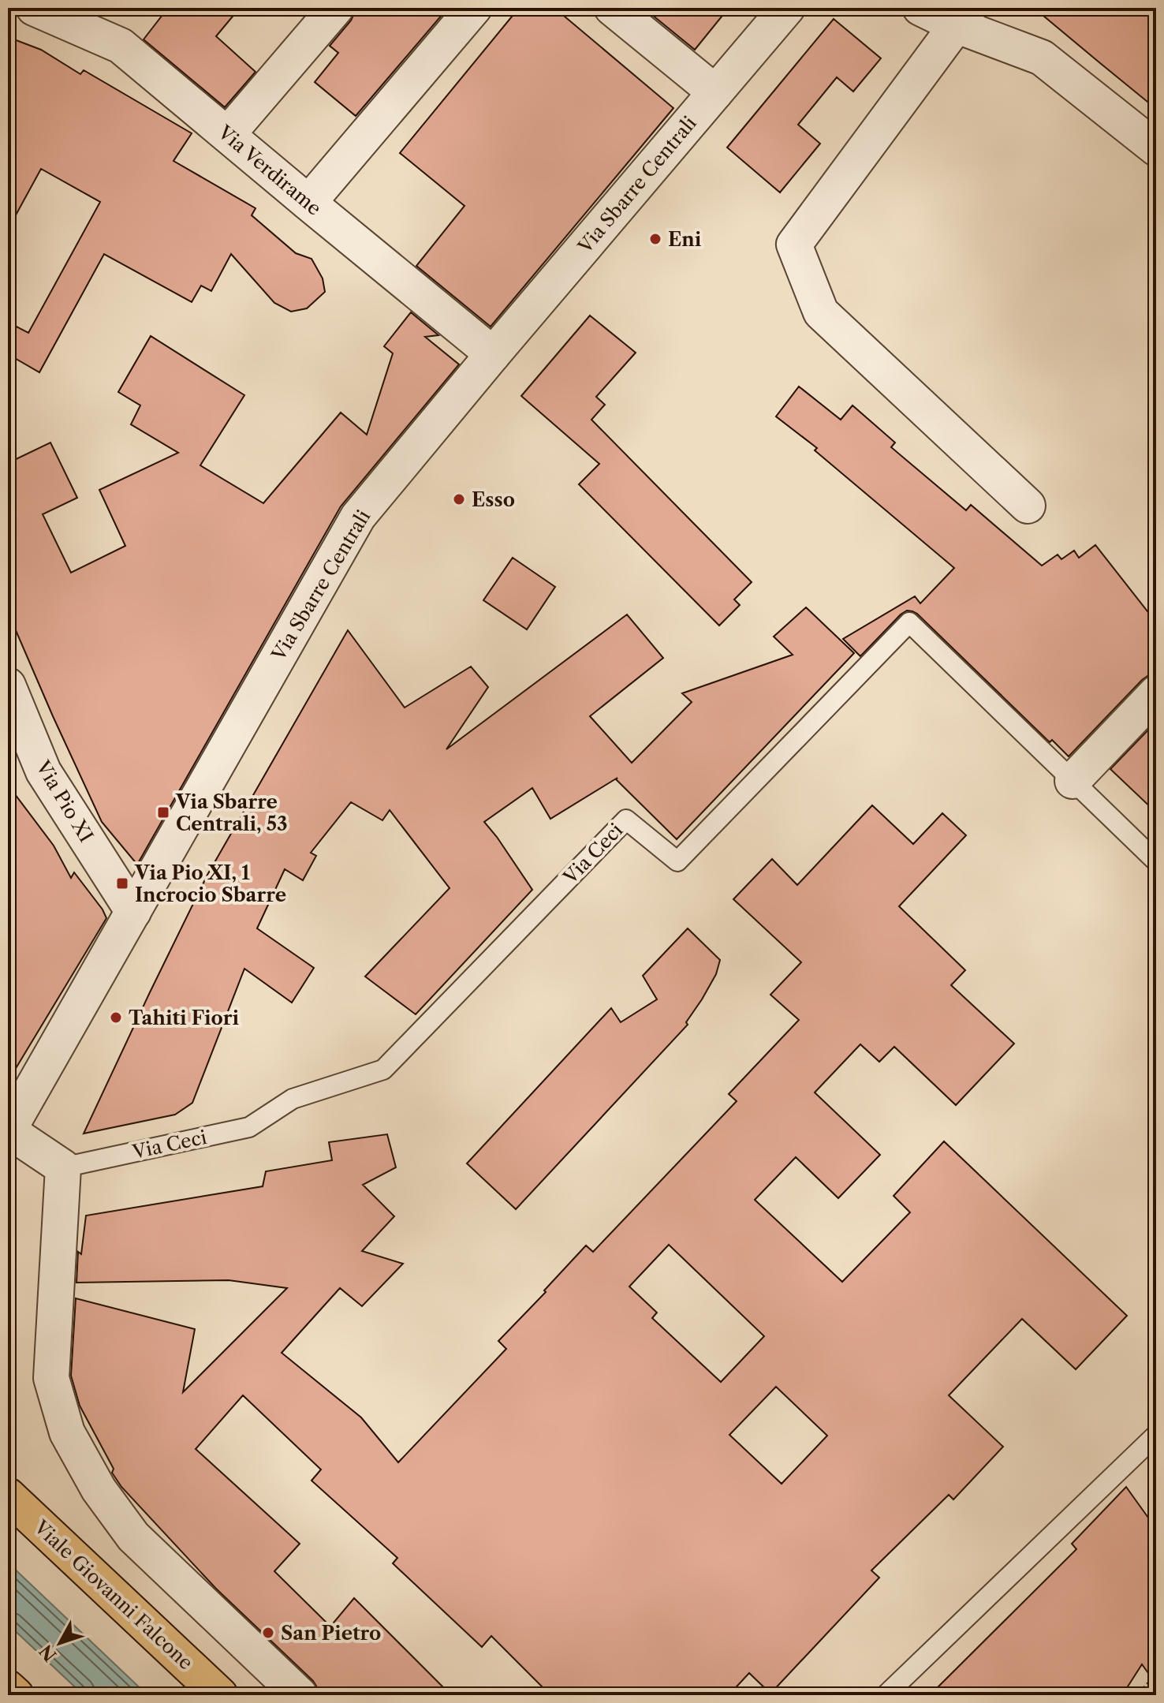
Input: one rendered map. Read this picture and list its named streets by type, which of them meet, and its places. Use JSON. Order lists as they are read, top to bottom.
{
  "streets": {
    "main road": ["Viale Giovanni Falcone"],
    "street": ["Via Verdirame", "Via Sbarre Centrali", "Via Pio XI"],
    "lane": ["Via Ceci"]
  },
  "crossings": [
    ["Via Verdirame", "Via Sbarre Centrali"],
    ["Via Sbarre Centrali", "Via Pio XI"]
  ],
  "places": {
    "other": [
      "Eni",
      "Esso",
      "Tahiti Fiori",
      "San Pietro"
    ],
    "transit": ["Via Sbarre Centrali, 53", "Via Pio XI, 1 Incrocio Sbarre"]
  },
  "north": "bottom left"
}
